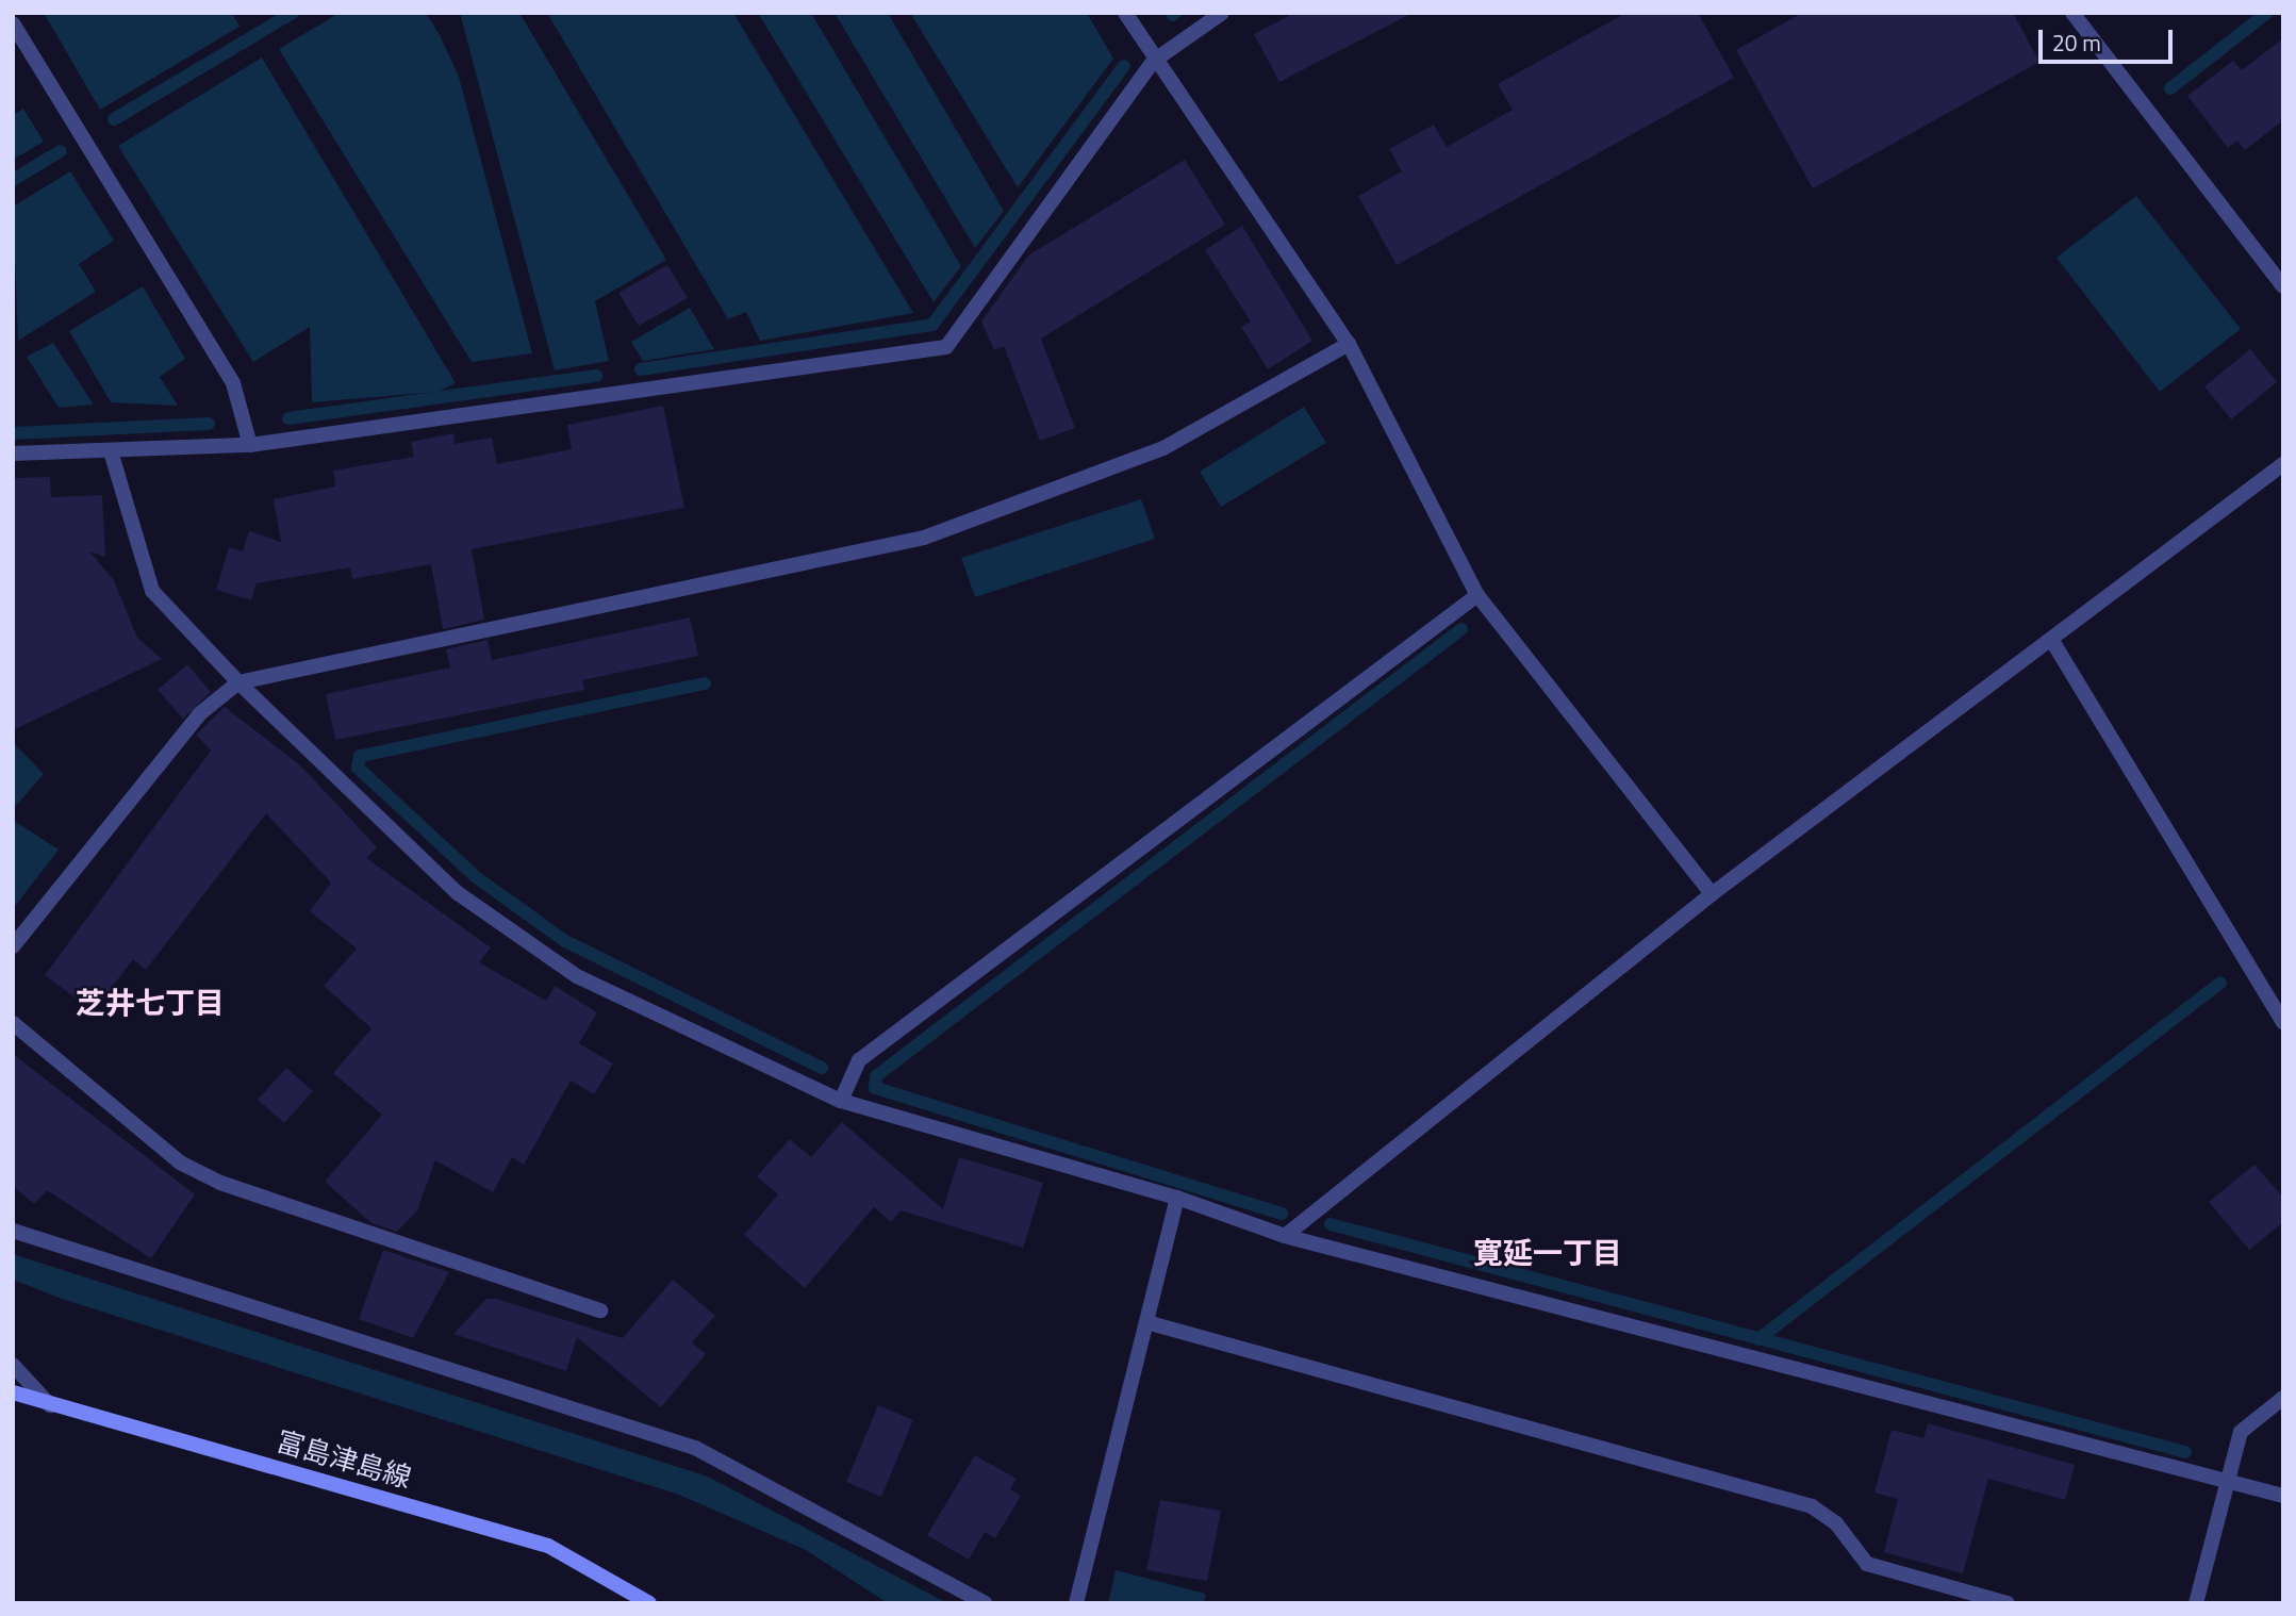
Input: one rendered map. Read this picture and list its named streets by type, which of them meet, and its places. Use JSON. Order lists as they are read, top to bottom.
{
  "streets": {
    "main road": ["富島津島線"]
  },
  "districts": ["芝井七丁目", "寛延一丁目"],
  "scale_bar": "20 m"
}
